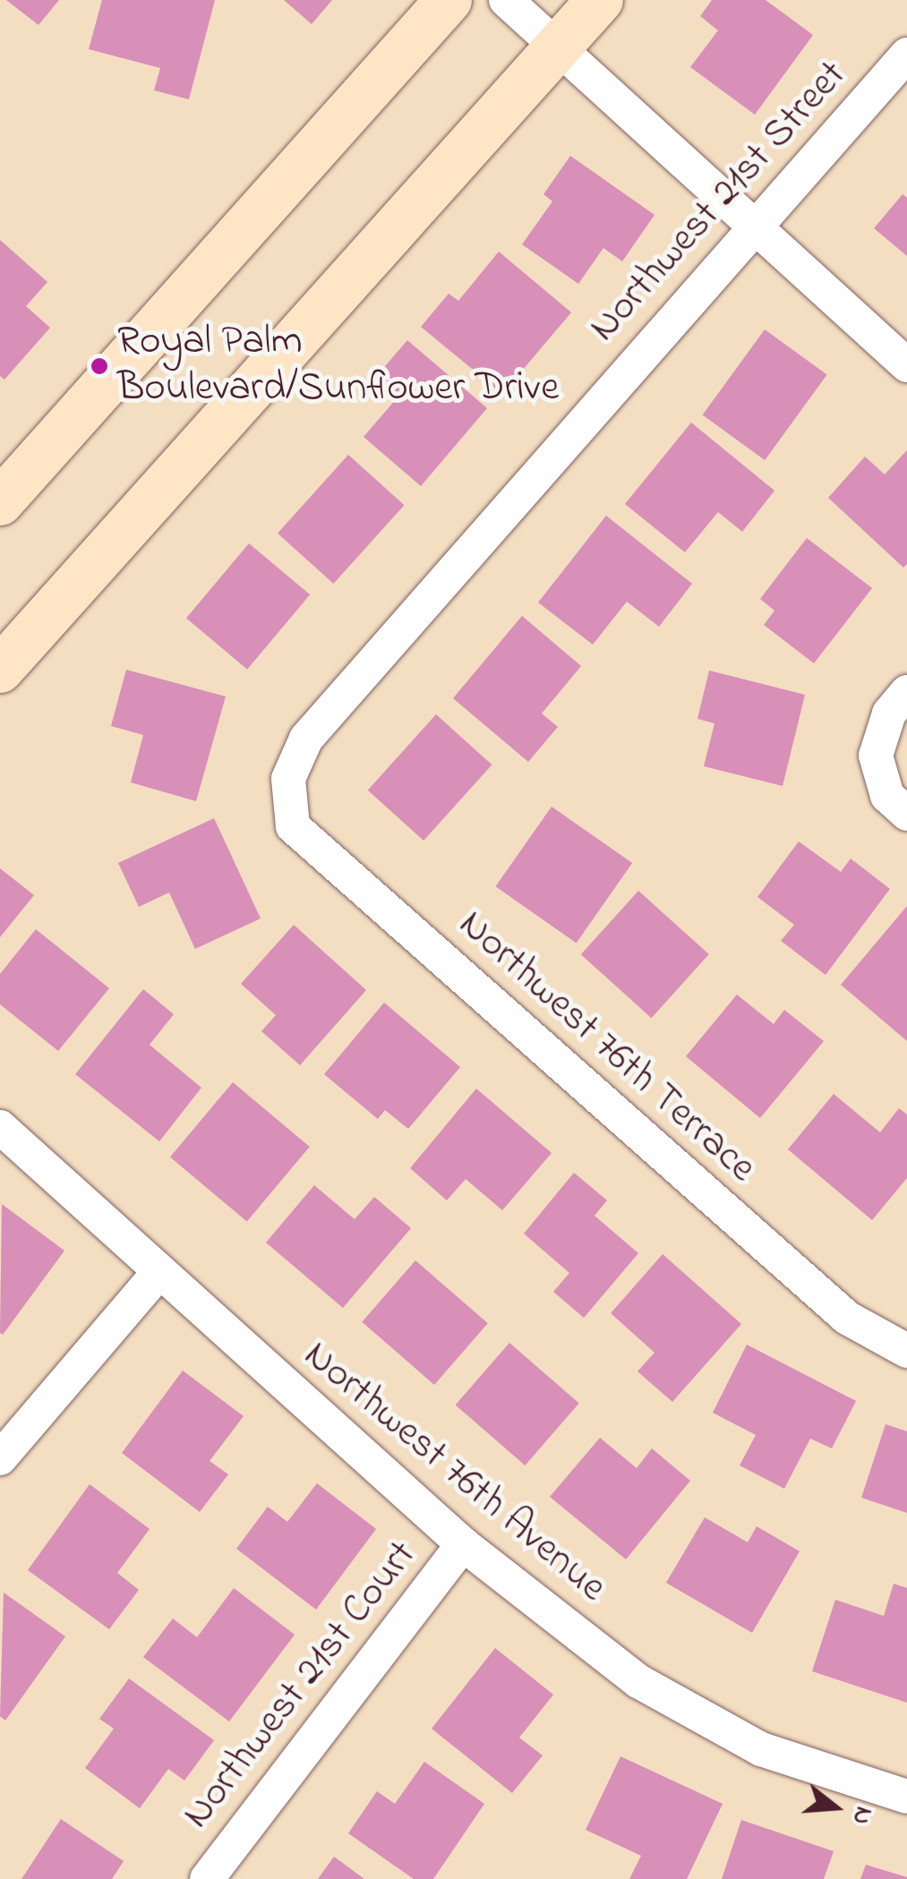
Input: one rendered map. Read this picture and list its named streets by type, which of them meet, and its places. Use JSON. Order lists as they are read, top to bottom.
{
  "streets": {
    "street": [
      "Northwest 21st Street",
      "Northwest 76th Terrace",
      "Northwest 76th Avenue",
      "Northwest 21st Court"
    ]
  },
  "crossings": [
    ["Northwest 21st Street", "Northwest 76th Terrace"],
    ["Northwest 76th Avenue", "Northwest 21st Court"]
  ],
  "places": ["Royal Palm Boulevard/Sunflower Drive"],
  "north": "right"
}
